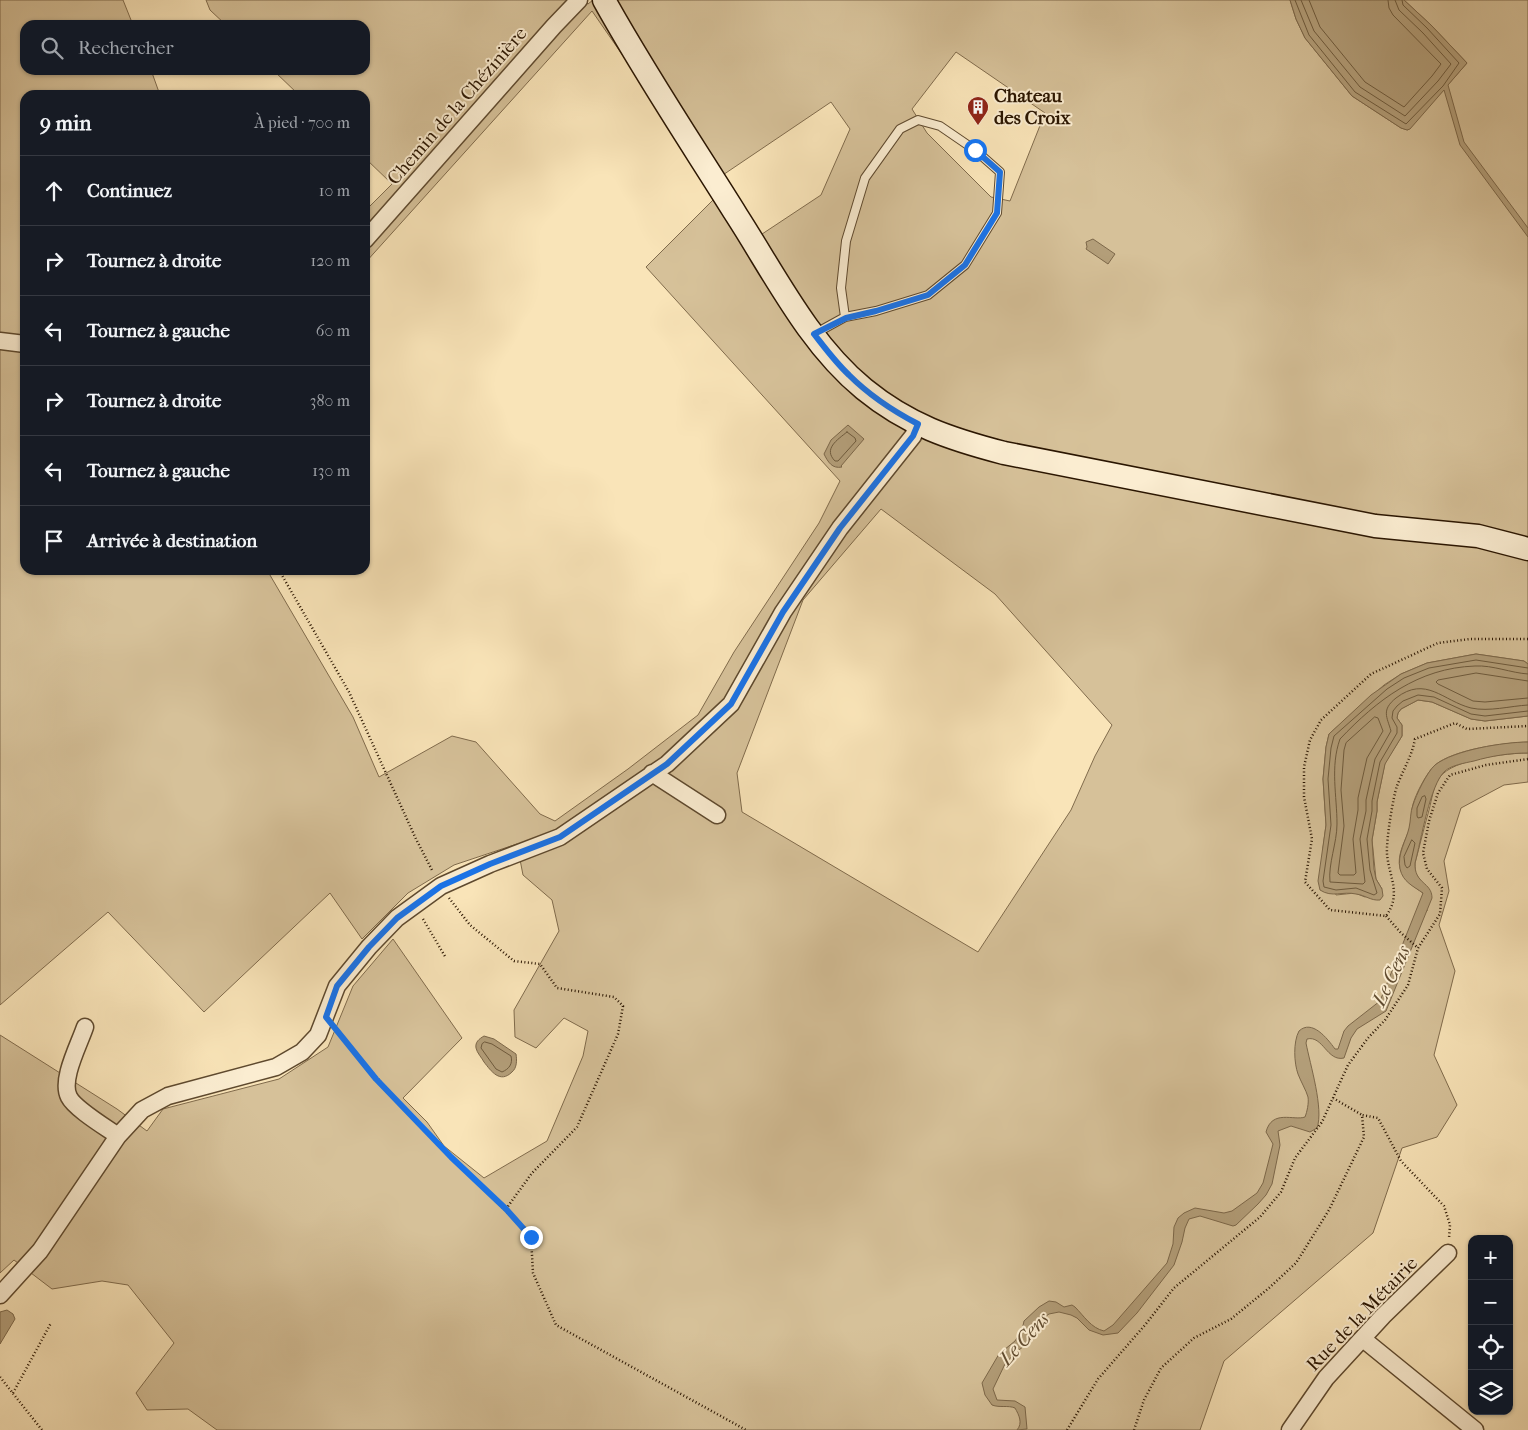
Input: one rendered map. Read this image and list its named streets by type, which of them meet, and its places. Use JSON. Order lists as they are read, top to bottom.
{
  "streets": {
    "street": ["Chemin de la Chézinière", "Rue de la Métairie"]
  },
  "water": ["Le Cens"],
  "places": {
    "building": ["Chateau des Croix"]
  },
  "page": {
    "search": "Rechercher",
    "heading": ["9 min", "À pied · 700 m"],
    "list": [
      ["Continuez", "10 m"],
      ["Tournez à droite", "120 m"],
      ["Tournez à gauche", "60 m"],
      ["Tournez à droite", "380 m"],
      ["Tournez à gauche", "130 m"],
      "Arrivée à destination"
    ],
    "map_buttons": ["+", "−"]
  }
}
